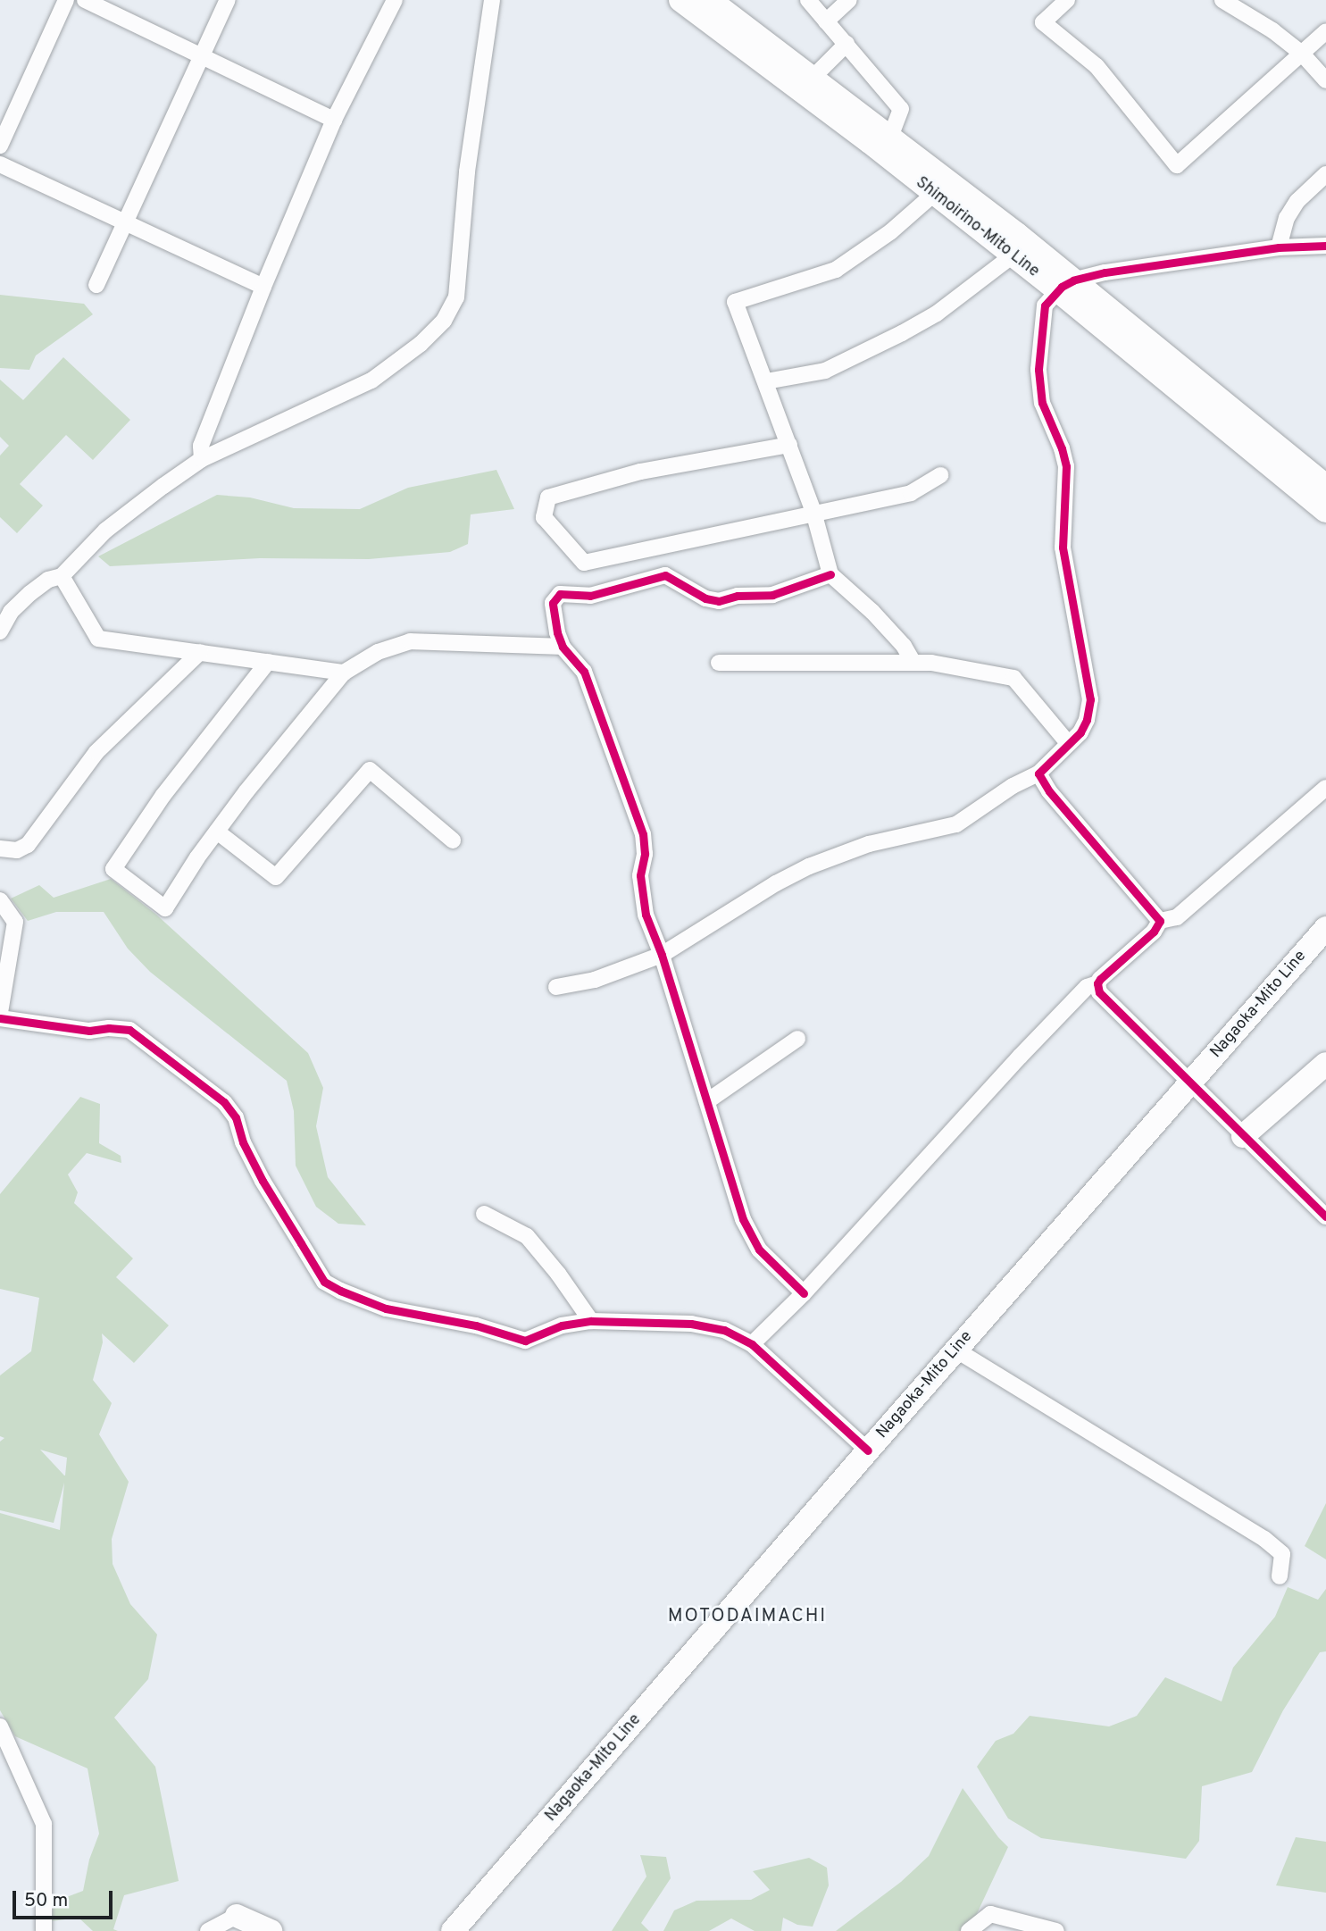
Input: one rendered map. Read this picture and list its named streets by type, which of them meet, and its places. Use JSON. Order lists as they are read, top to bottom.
{
  "streets": {
    "main road": ["Shimoirino-Mito Line", "Nagaoka-Mito Line"]
  },
  "districts": ["MOTODAIMACHI"],
  "scale_bar": "50 m"
}
